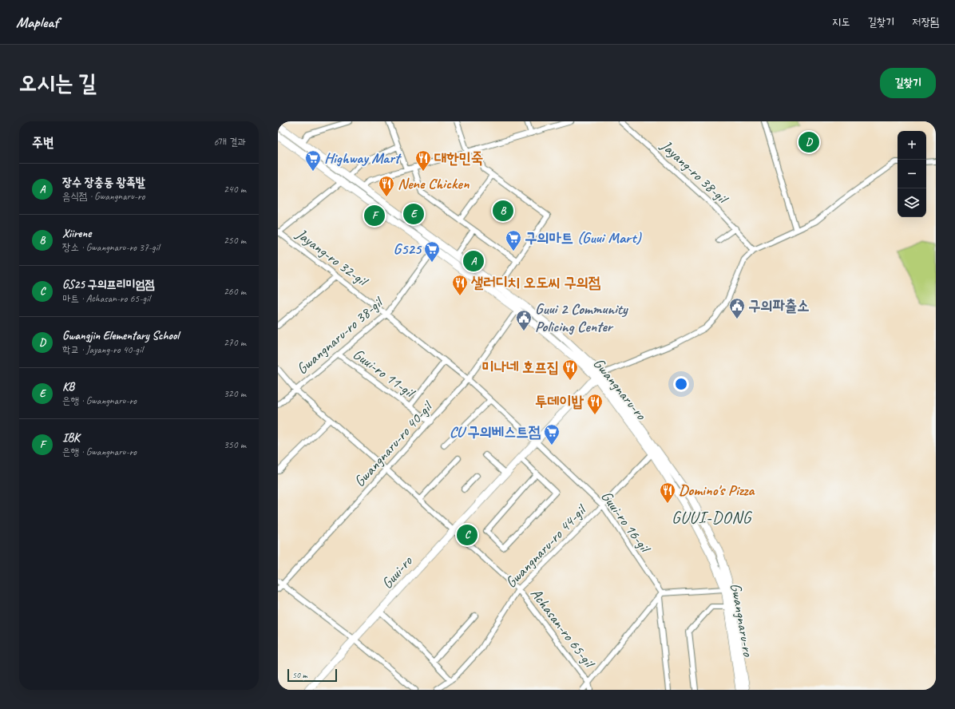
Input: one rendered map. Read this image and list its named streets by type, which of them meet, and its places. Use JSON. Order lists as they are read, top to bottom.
{
  "streets": {
    "main road": ["Gwangnaru-ro", "Guui-ro"],
    "street": [
      "Jayang-ro 38-gil",
      "Jayang-ro 32-gil",
      "Gwangnaru-ro 38-gil",
      "Guui-ro 11-gil",
      "Gwangnaru-ro 40-gil",
      "Guui-ro 16-gil",
      "Gwangnaru-ro 44-gil",
      "Achasan-ro 65-gil"
    ]
  },
  "crossings": [
    ["Jayang-ro 32-gil", "Gwangnaru-ro 38-gil"],
    ["Jayang-ro 32-gil", "Gwangnaru-ro 40-gil"],
    ["Jayang-ro 32-gil", "Guui-ro 16-gil"],
    ["Jayang-ro 32-gil", "Guui-ro"],
    ["Gwangnaru-ro 38-gil", "Guui-ro 11-gil"],
    ["Gwangnaru-ro 38-gil", "Gwangnaru-ro"],
    ["Gwangnaru-ro 38-gil", "Achasan-ro 65-gil"],
    ["Guui-ro 11-gil", "Gwangnaru-ro 40-gil"],
    ["Gwangnaru-ro", "Gwangnaru-ro 40-gil"],
    ["Gwangnaru-ro", "Gwangnaru-ro 44-gil"],
    ["Gwangnaru-ro", "Guui-ro"],
    ["Gwangnaru-ro 40-gil", "Achasan-ro 65-gil"],
    ["Guui-ro 16-gil", "Gwangnaru-ro 44-gil"],
    ["Guui-ro 16-gil", "Guui-ro"],
    ["Gwangnaru-ro 44-gil", "Achasan-ro 65-gil"],
    ["Guui-ro", "Achasan-ro 65-gil"]
  ],
  "districts": ["GUUI-DONG"],
  "places": {
    "supermarket": [
      "Highway Mart",
      "구의마트 (Guui Mart)",
      "G525",
      "CU 구의베스트점"
    ],
    "restaurant": [
      "대한민죽",
      "Nene Chicken",
      "샐러디치 오도씨 구의점",
      "미나네 호프집",
      "투데이밥",
      "Domino's Pizza"
    ],
    "public building": ["구의파출소", "Guui 2 Community Policing Center"]
  },
  "scale_bar": "50 m",
  "page": {
    "header": "Mapleaf",
    "nav": ["지도", "길찾기", "저장됨"],
    "buttons": "길찾기",
    "title": "오시는 길",
    "heading": ["주변", "6개 결과"],
    "pins": [
      "D",
      "B",
      "E",
      "F",
      "A",
      "C"
    ],
    "map_buttons": ["+", "−"],
    "list": [
      {
        "mark": "A",
        "name": "장수 장충동 왕족발",
        "note": "음식점 · Gwangnaru-ro",
        "value": "240 m"
      },
      {
        "mark": "B",
        "name": "Xiirene",
        "note": "장소 · Gwangnaru-ro 37-gil",
        "value": "250 m"
      },
      {
        "mark": "C",
        "name": "GS25 구의프리미엄점",
        "note": "마트 · Achasan-ro 65-gil",
        "value": "260 m"
      },
      {
        "mark": "D",
        "name": "Gwangjin Elementary School",
        "note": "학교 · Jayang-ro 40-gil",
        "value": "270 m"
      },
      {
        "mark": "E",
        "name": "KB",
        "note": "은행 · Gwangnaru-ro",
        "value": "320 m"
      },
      {
        "mark": "F",
        "name": "IBK",
        "note": "은행 · Gwangnaru-ro",
        "value": "350 m"
      }
    ],
    "scale": "50 m"
  }
}
